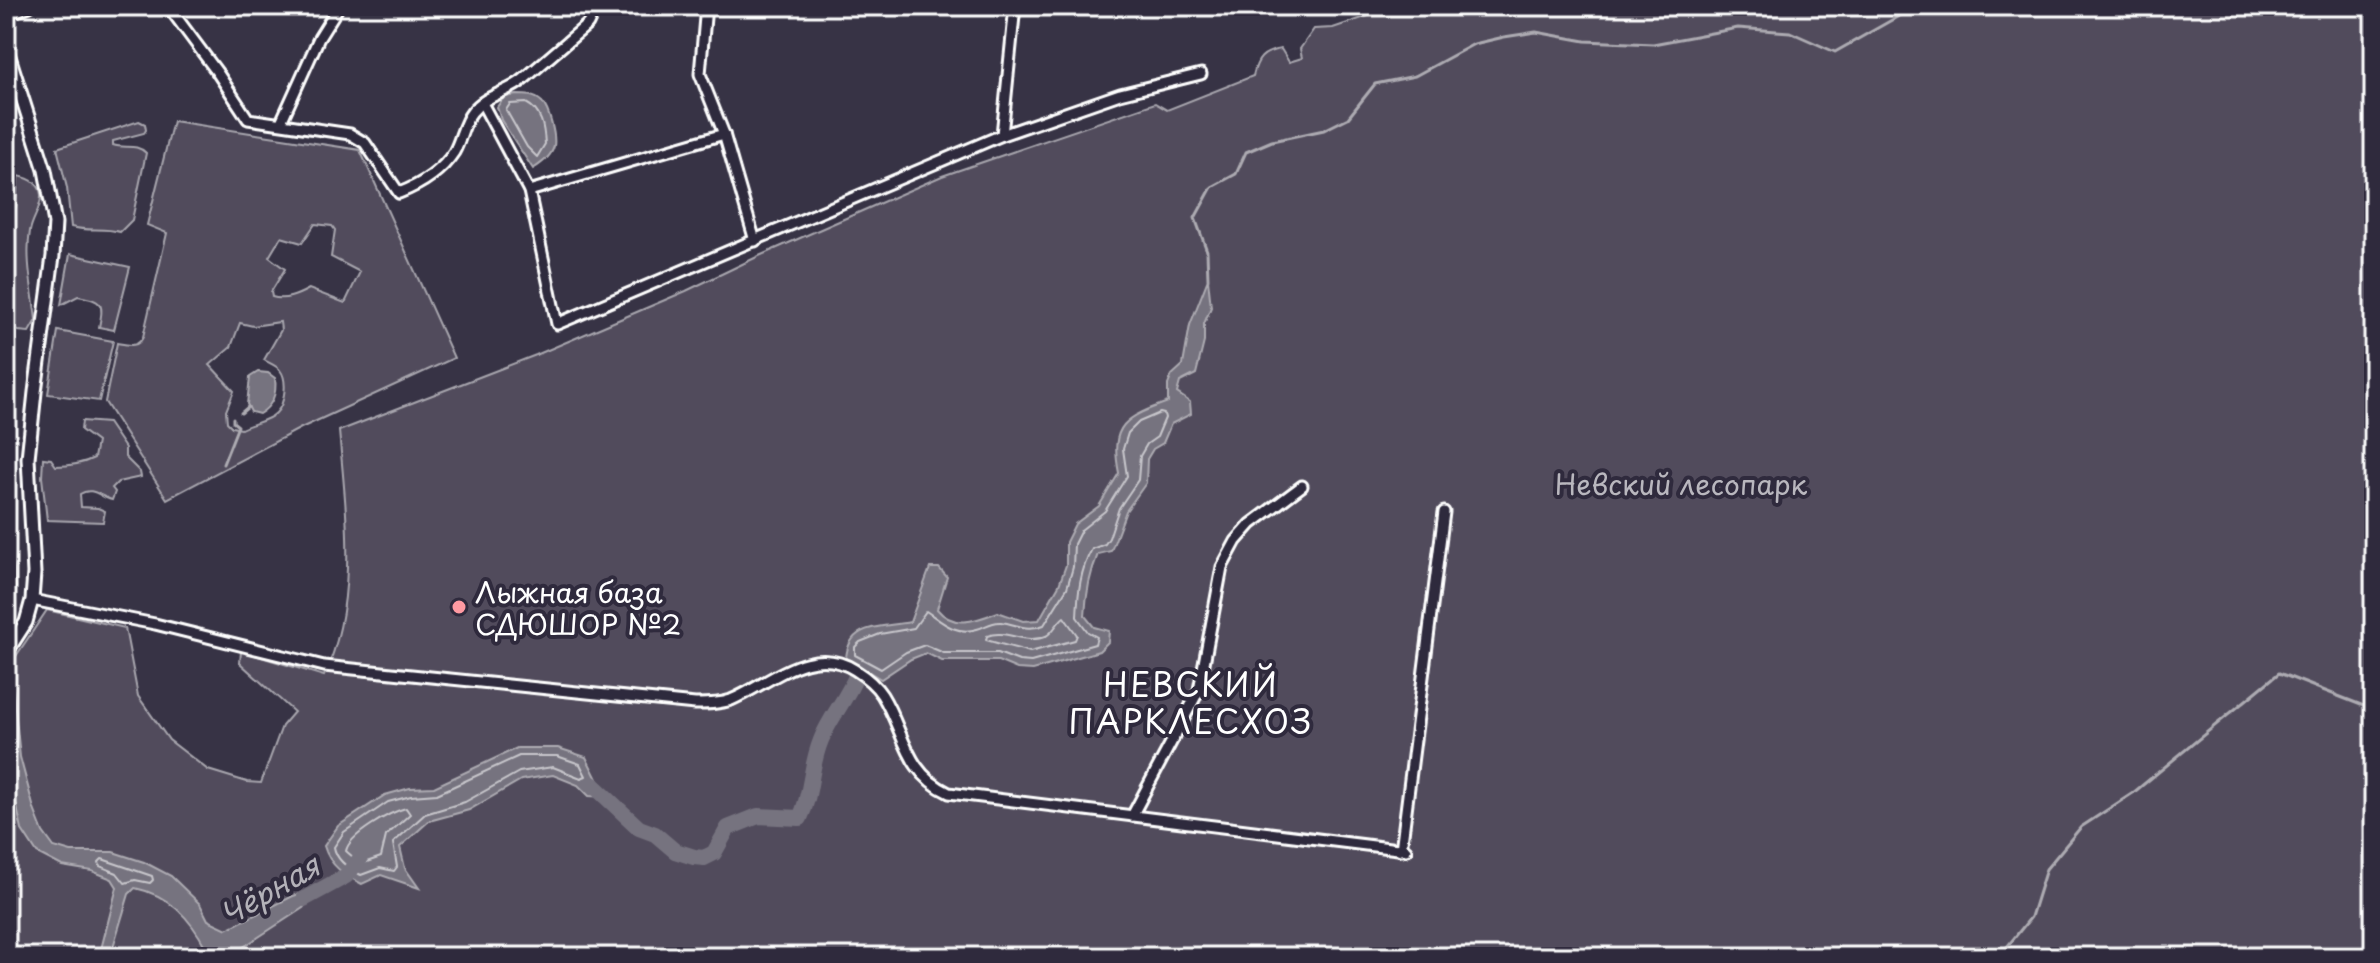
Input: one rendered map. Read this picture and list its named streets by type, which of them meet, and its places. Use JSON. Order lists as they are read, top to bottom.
{
  "districts": ["НЕВСКИЙ ПАРКЛЕСХОЗ"],
  "water": ["Чёрная"],
  "parks": ["Невский лесопарк"],
  "places": ["Лыжная база СДЮШОР №2"]
}
